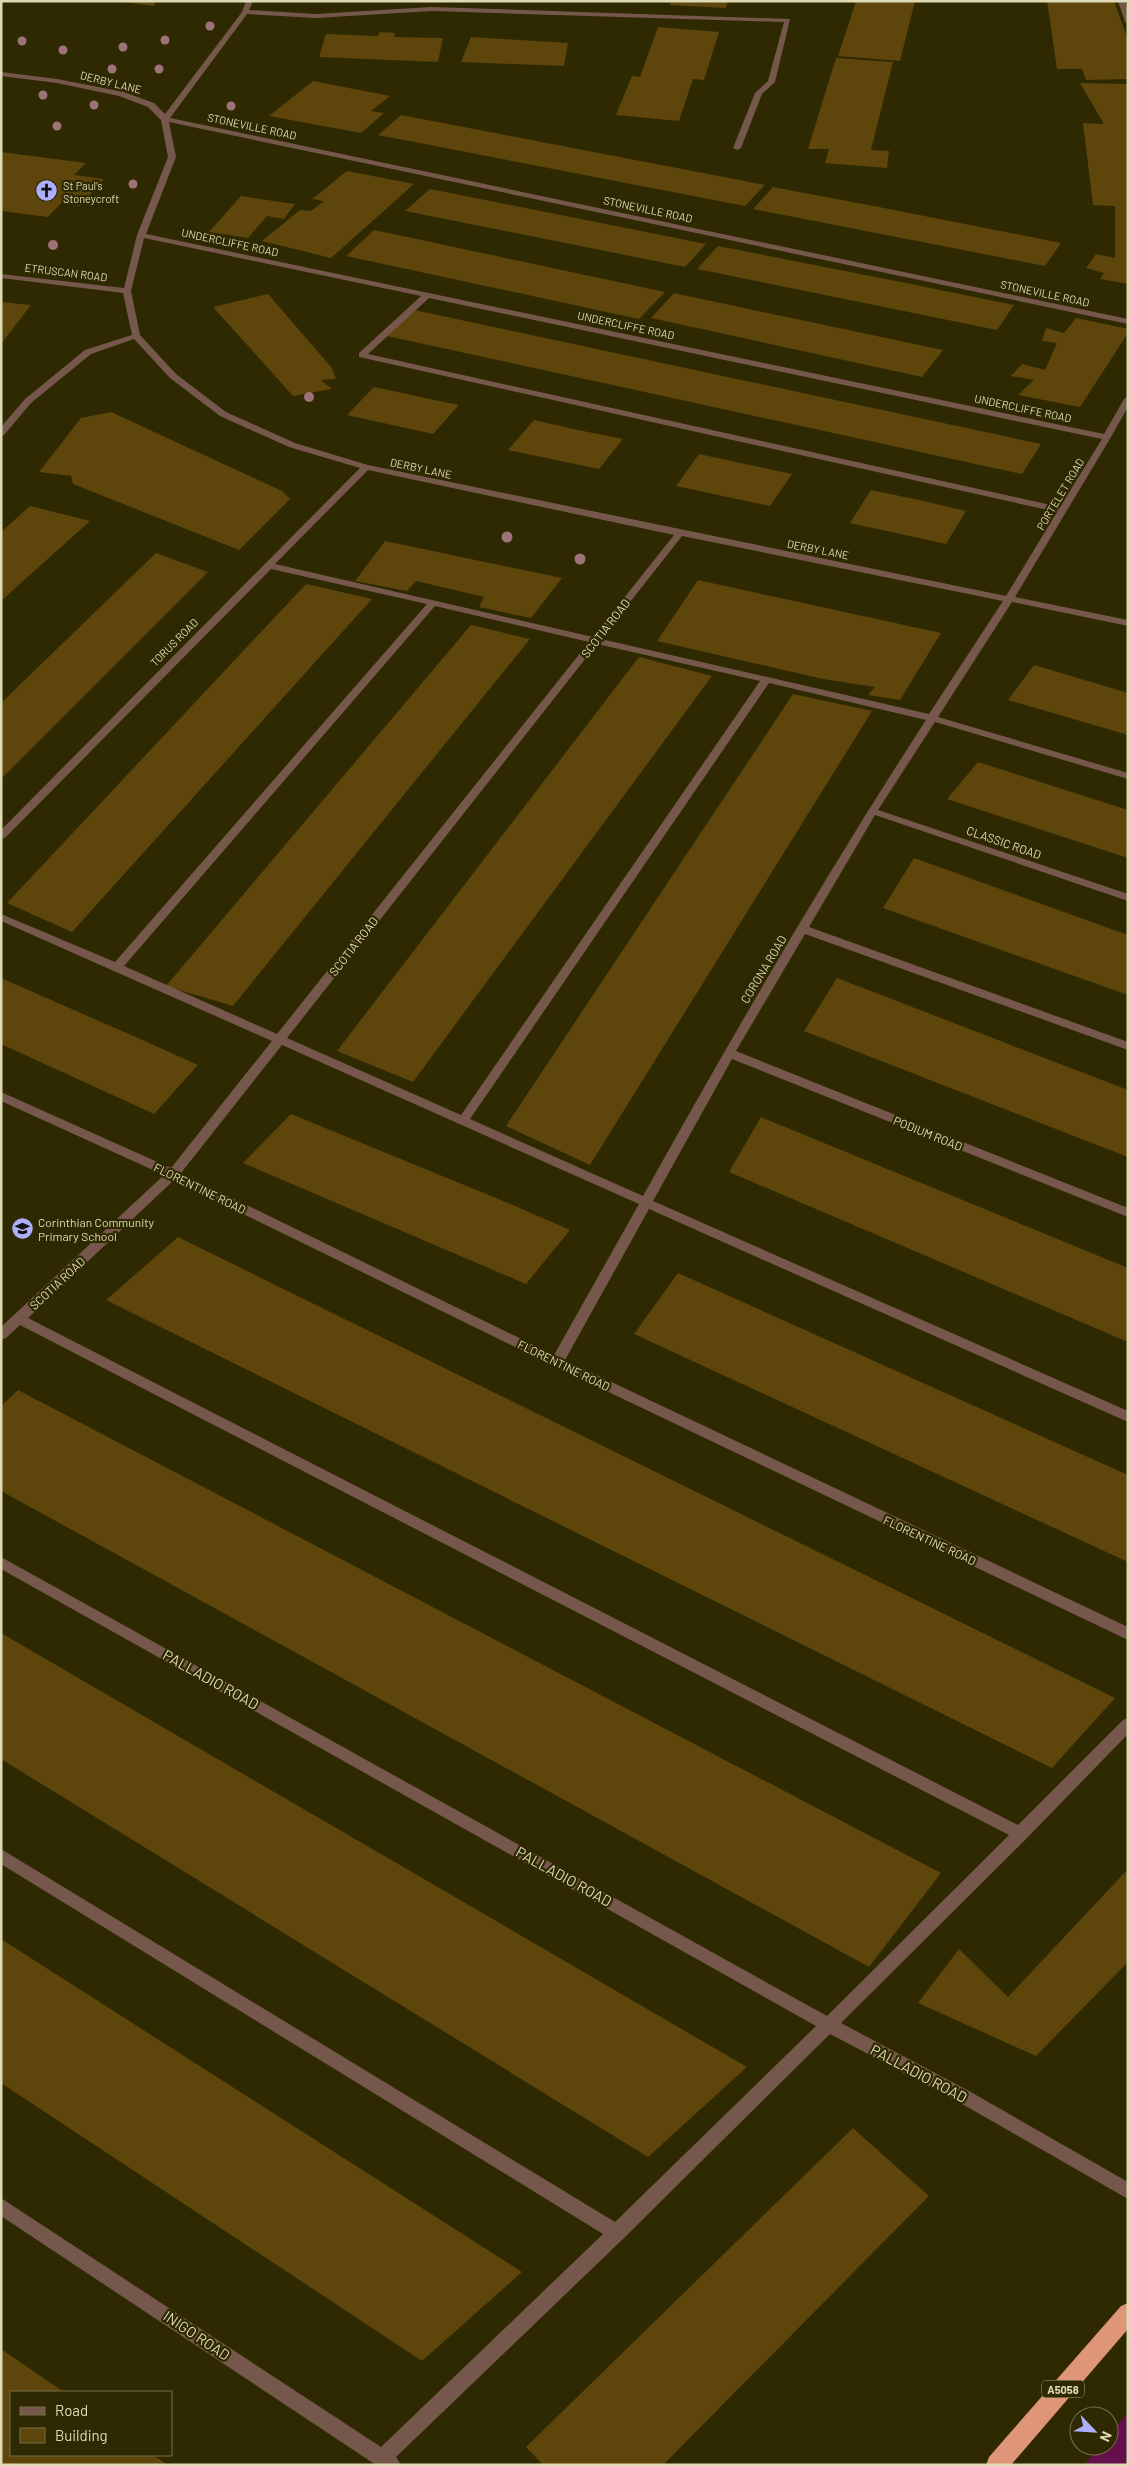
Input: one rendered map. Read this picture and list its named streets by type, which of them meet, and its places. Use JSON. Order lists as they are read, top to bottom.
{
  "streets": {
    "highway": ["A5058"],
    "street": [
      "DERBY LANE",
      "STONEVILLE ROAD",
      "UNDERCLIFFE ROAD",
      "ETRUSCAN ROAD",
      "PORTELET ROAD",
      "SCOTIA ROAD",
      "TORUS ROAD",
      "CLASSIC ROAD",
      "CORONA ROAD",
      "PODIUM ROAD",
      "FLORENTINE ROAD",
      "PALLADIO ROAD",
      "INIGO ROAD"
    ]
  },
  "crossings": [
    ["DERBY LANE", "STONEVILLE ROAD"],
    ["DERBY LANE", "PORTELET ROAD"],
    ["DERBY LANE", "SCOTIA ROAD"],
    ["DERBY LANE", "TORUS ROAD"],
    ["DERBY LANE", "CORONA ROAD"],
    ["UNDERCLIFFE ROAD", "PORTELET ROAD"],
    ["PORTELET ROAD", "CORONA ROAD"],
    ["SCOTIA ROAD", "FLORENTINE ROAD"],
    ["CLASSIC ROAD", "CORONA ROAD"],
    ["CORONA ROAD", "PODIUM ROAD"],
    ["CORONA ROAD", "FLORENTINE ROAD"]
  ],
  "places": {
    "church": ["St Paul's Stoneycroft"],
    "school or university": ["Corinthian Community Primary School"]
  },
  "legend": ["Road", "Building"],
  "north": "bottom right"
}
